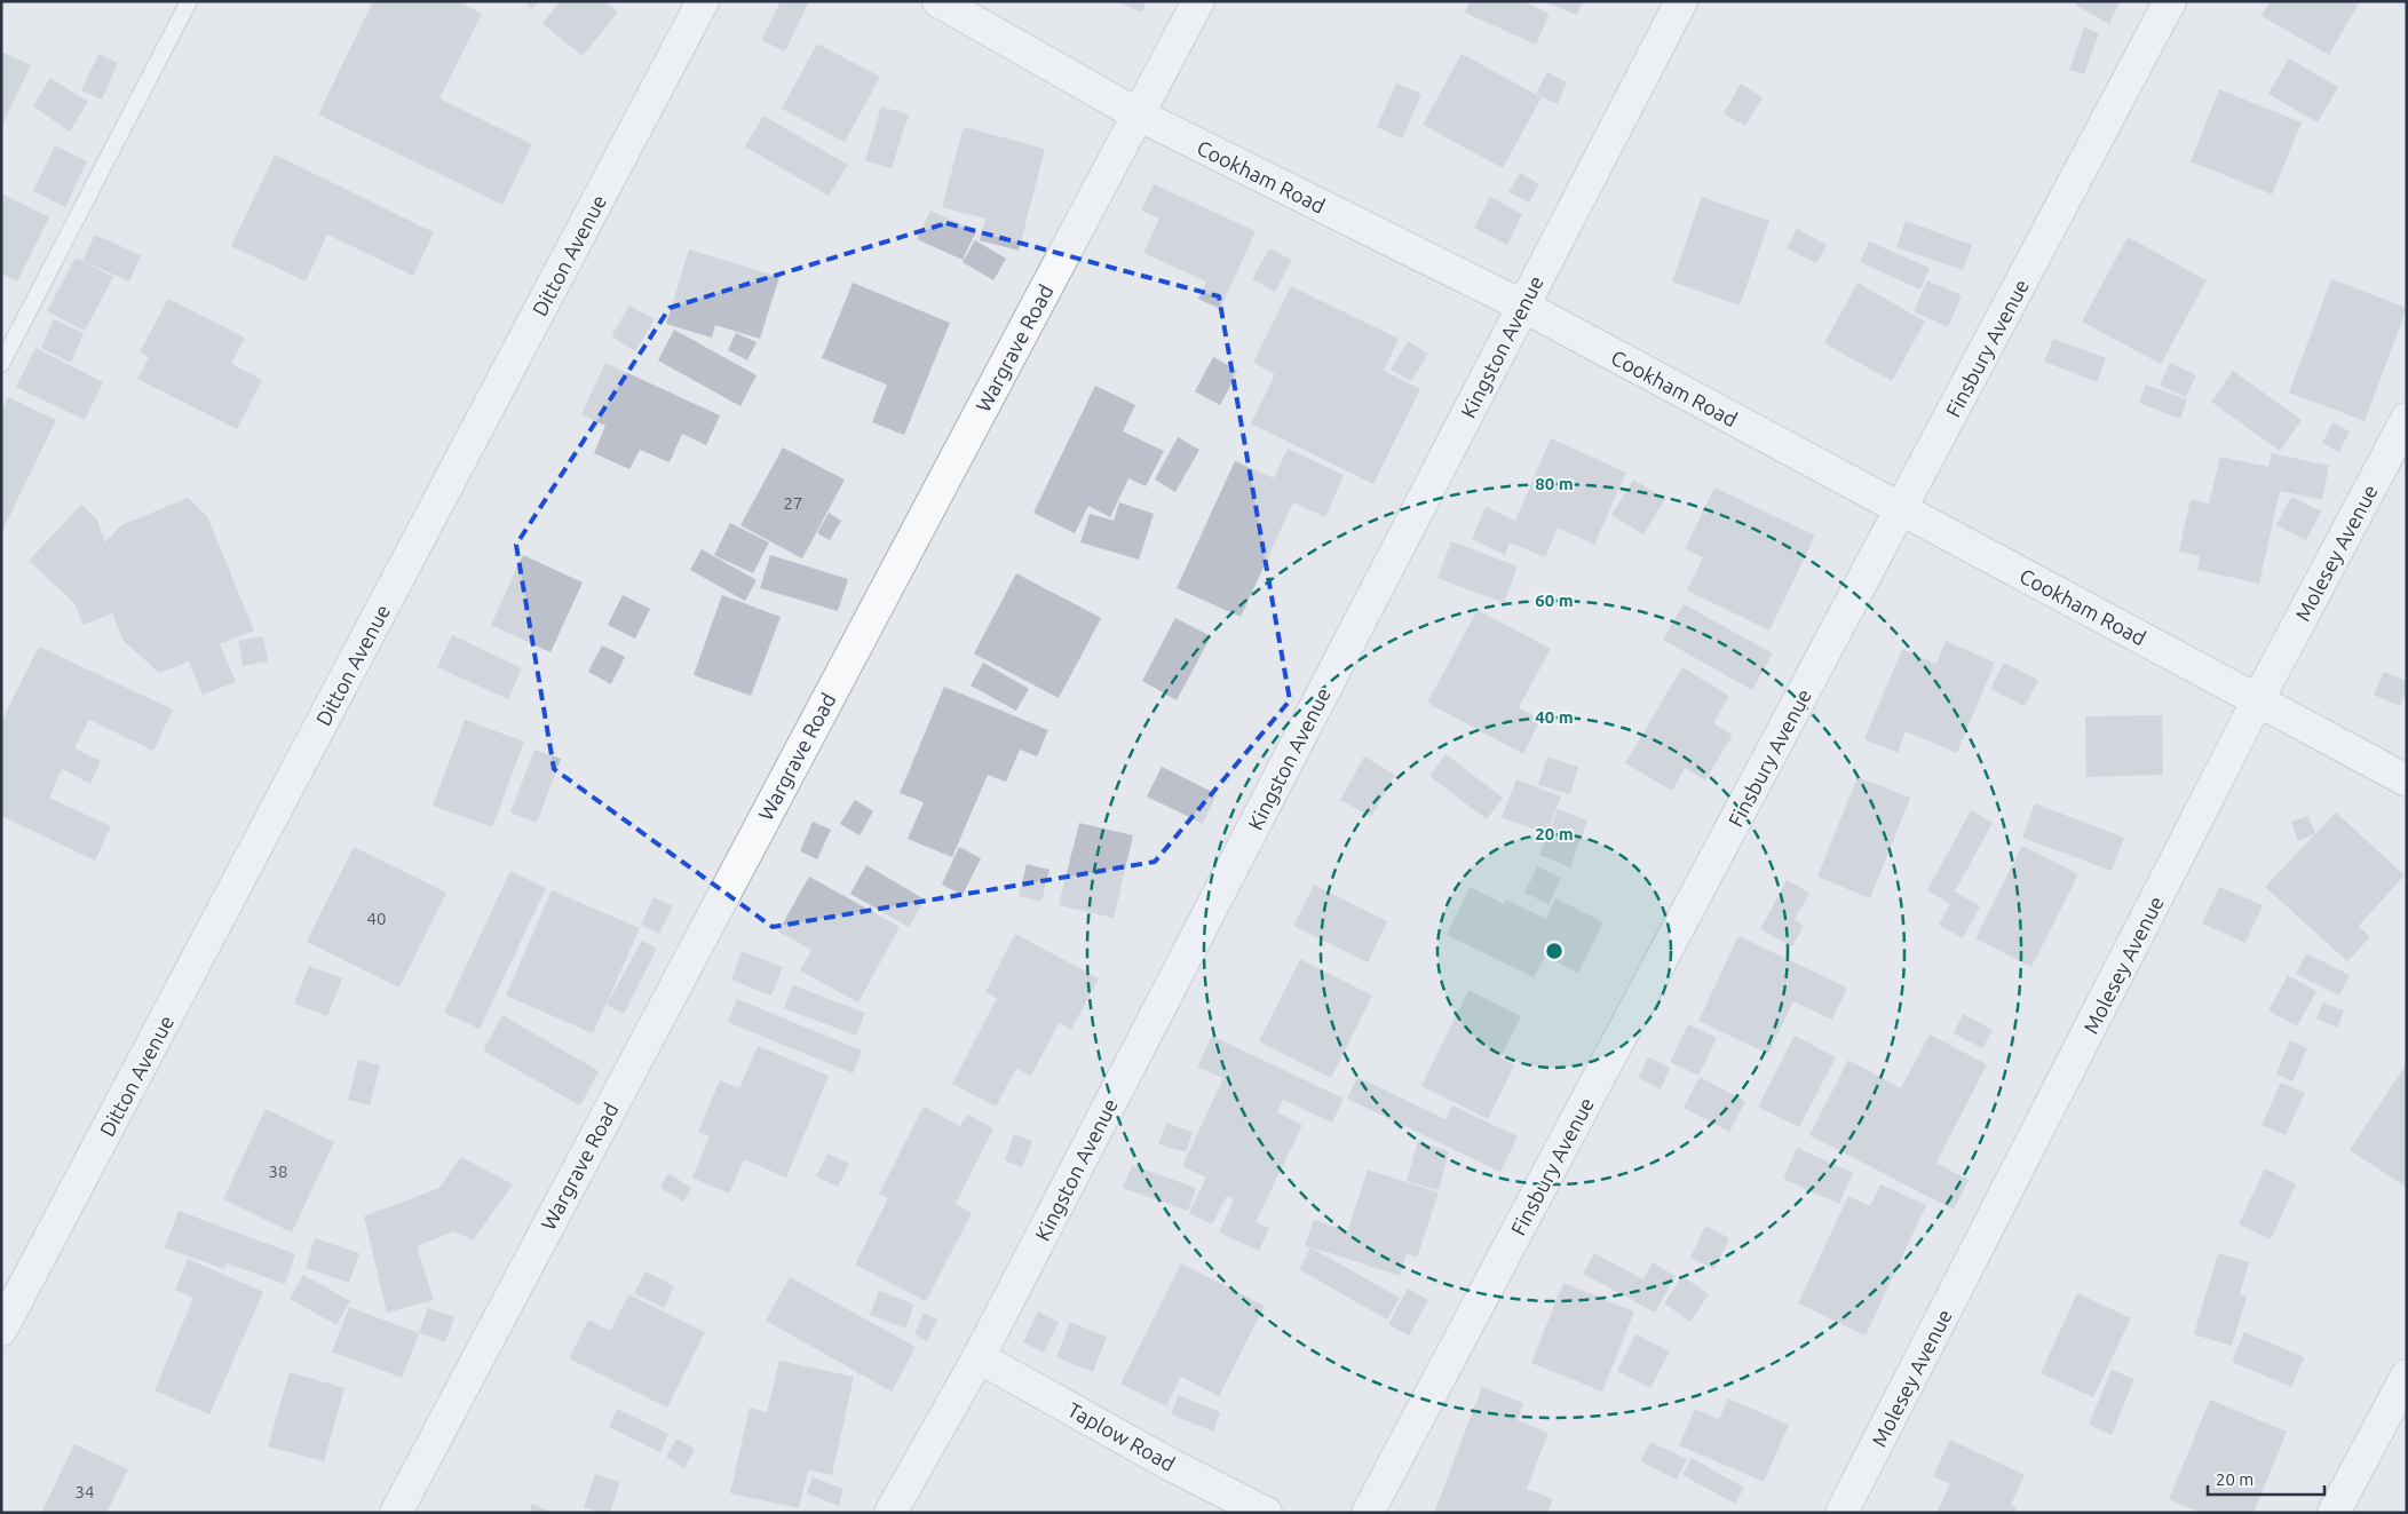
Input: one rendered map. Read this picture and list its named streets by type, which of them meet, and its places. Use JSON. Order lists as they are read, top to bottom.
{
  "streets": {
    "street": [
      "Cookham Road",
      "Ditton Avenue",
      "Kingston Avenue",
      "Wargrave Road",
      "Finsbury Avenue",
      "Molesey Avenue",
      "Taplow Road"
    ]
  },
  "crossings": [
    ["Cookham Road", "Kingston Avenue"],
    ["Cookham Road", "Wargrave Road"],
    ["Cookham Road", "Finsbury Avenue"],
    ["Cookham Road", "Molesey Avenue"],
    ["Kingston Avenue", "Taplow Road"]
  ],
  "house_numbers": [
    "27",
    "40",
    "38",
    "34"
  ],
  "scale_bar": "20 m",
  "rings": [
    "80 m",
    "60 m",
    "40 m",
    "20 m"
  ]
}
